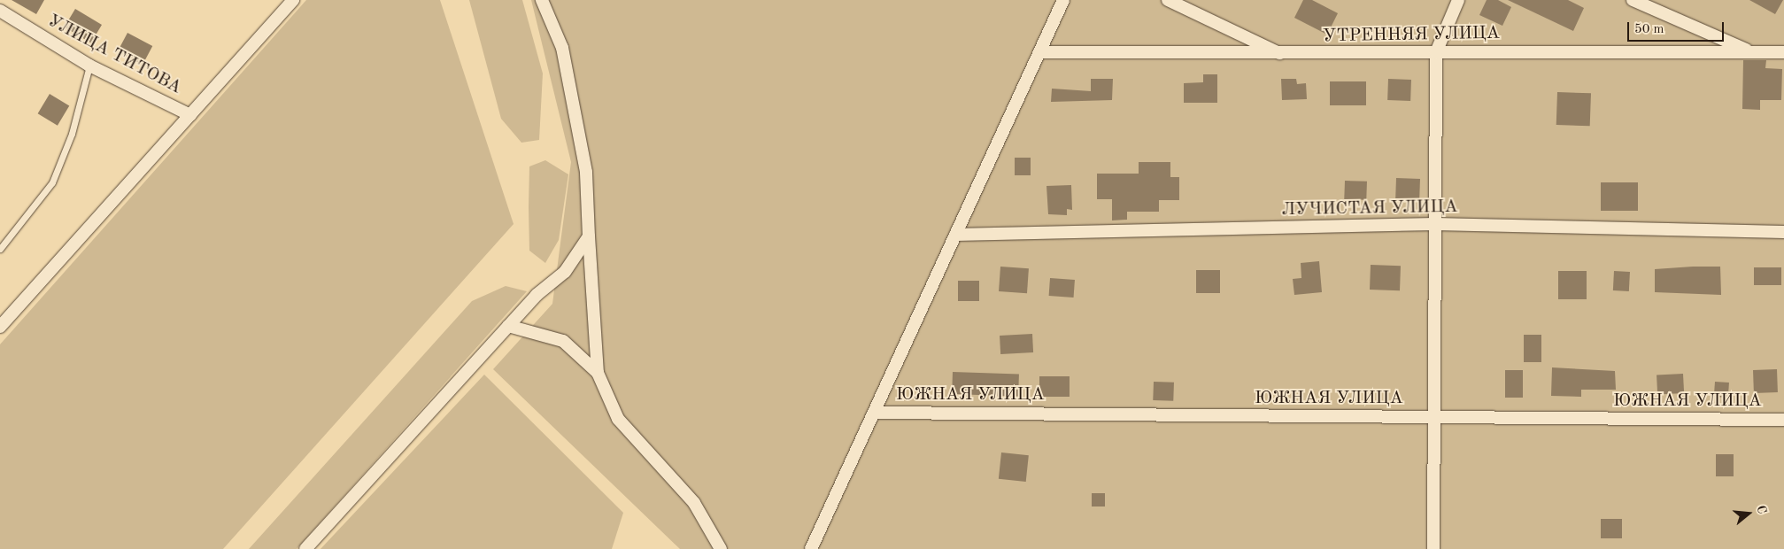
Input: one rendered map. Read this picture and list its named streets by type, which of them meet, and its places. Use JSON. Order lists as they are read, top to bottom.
{
  "streets": {
    "street": [
      "УТРЕННЯЯ УЛИЦА",
      "УЛИЦА ТИТОВА",
      "ЛУЧИСТАЯ УЛИЦА",
      "ЮЖНАЯ УЛИЦА"
    ]
  },
  "scale_bar": "50 m",
  "north": "right"
}
